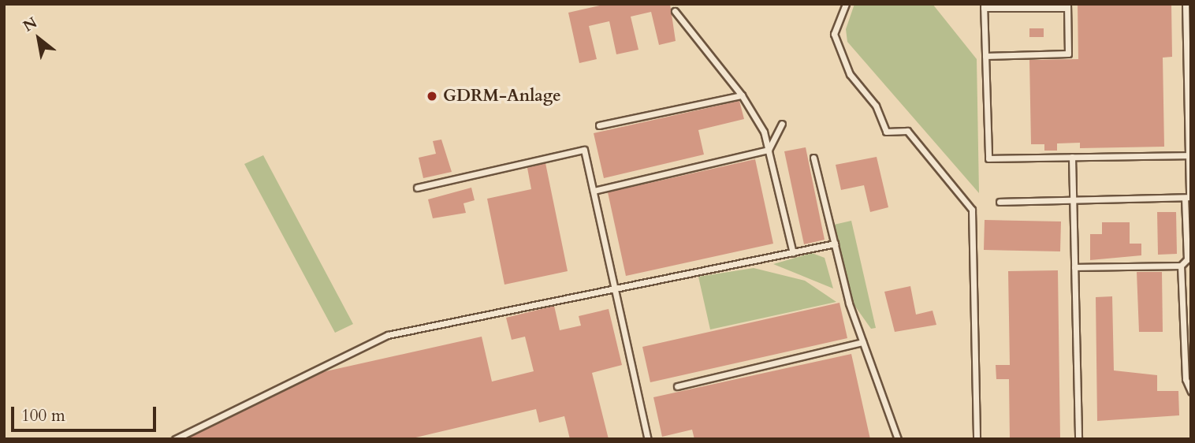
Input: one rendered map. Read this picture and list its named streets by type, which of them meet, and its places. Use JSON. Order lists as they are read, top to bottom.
{
  "places": ["GDRM-Anlage"],
  "scale_bar": "100 m",
  "north": "top left"
}
